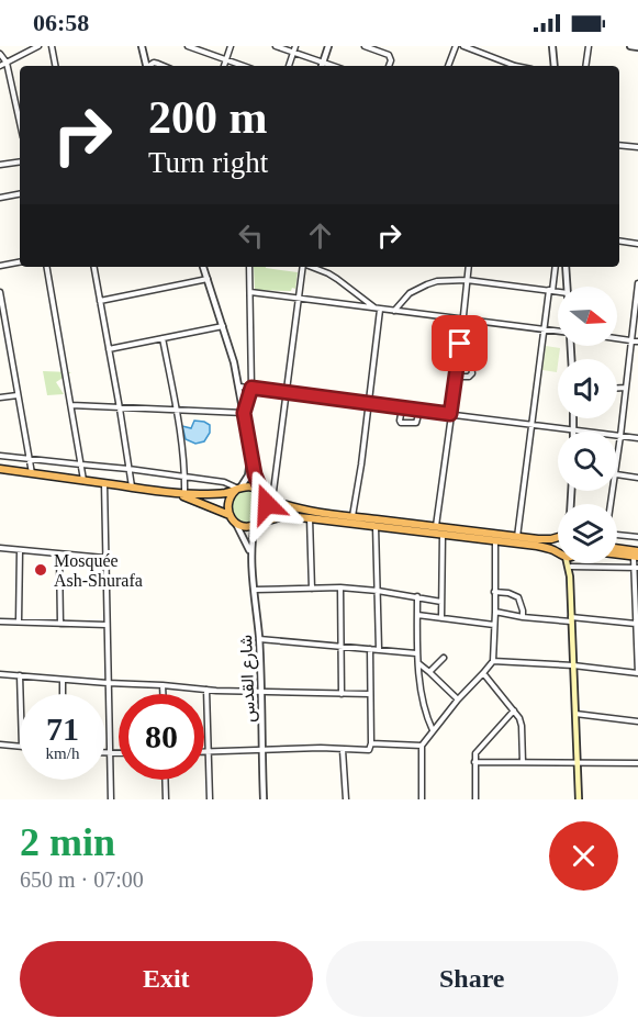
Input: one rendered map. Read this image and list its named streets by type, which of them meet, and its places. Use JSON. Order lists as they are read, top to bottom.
{
  "streets": {
    "street": ["شارع القدس"]
  },
  "places": ["Mosquée Ash-Shurafa"],
  "north": "right",
  "page": {
    "status": "06:58",
    "turn": ["200 m", "Turn right"],
    "speed": "71 km/h",
    "limit": "80",
    "heading": ["2 min", "650 m · 07:00"],
    "buttons": ["Exit", "Share"]
  }
}
